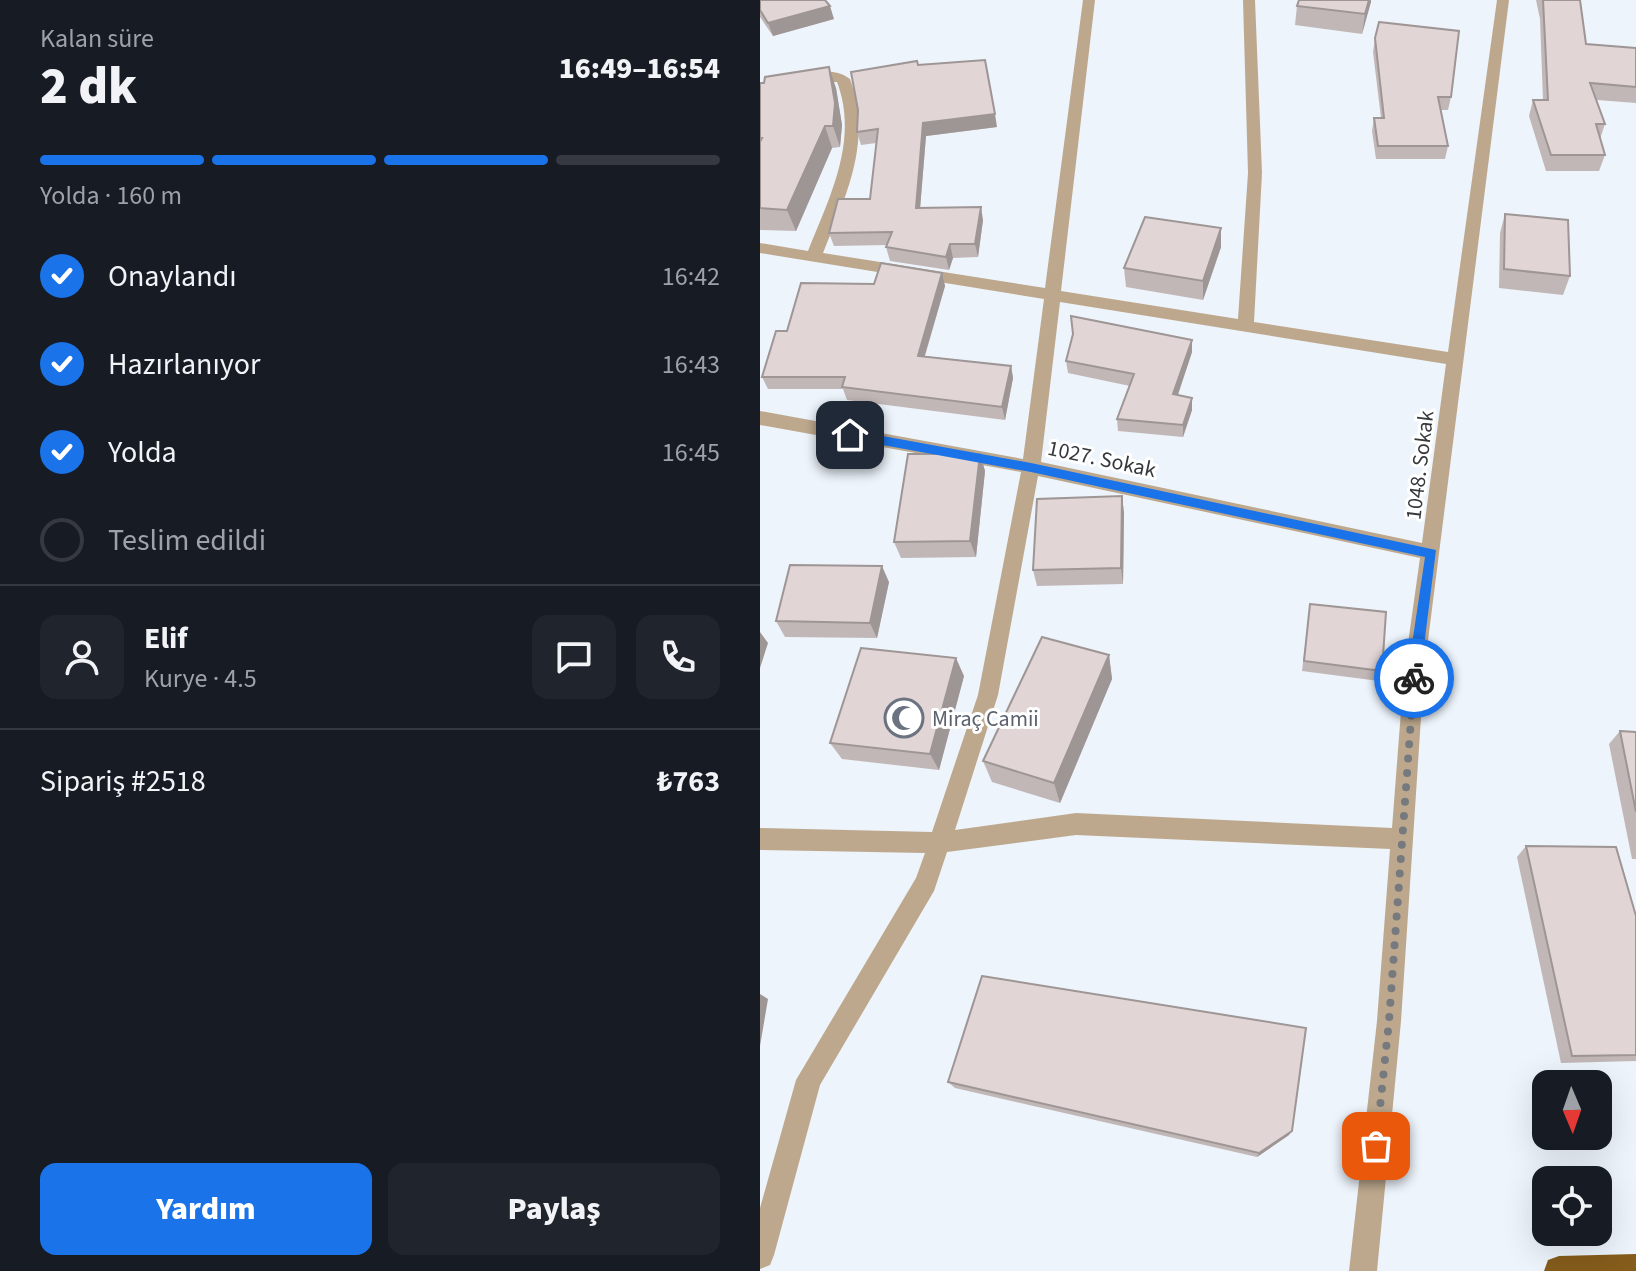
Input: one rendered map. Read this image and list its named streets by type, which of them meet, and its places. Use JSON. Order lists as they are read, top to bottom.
{
  "streets": {
    "street": ["1027. Sokak", "1048. Sokak"]
  },
  "crossings": [
    ["1027. Sokak", "1048. Sokak"]
  ],
  "places": {
    "mosque": ["Miraç Camii"]
  },
  "north": "bottom",
  "page": {
    "heading": ["2 dk", "Kalan süre", "16:49–16:54"],
    "panel": [
      "Elif",
      "Kurye · 4.5",
      "Sipariş #2518",
      "₺763"
    ],
    "bar": "Yolda · 160 m",
    "list": [
      ["Onaylandı", "16:42"],
      ["Hazırlanıyor", "16:43"],
      ["Yolda", "16:45"],
      "Teslim edildi"
    ],
    "buttons": ["Yardım", "Paylaş"]
  }
}
